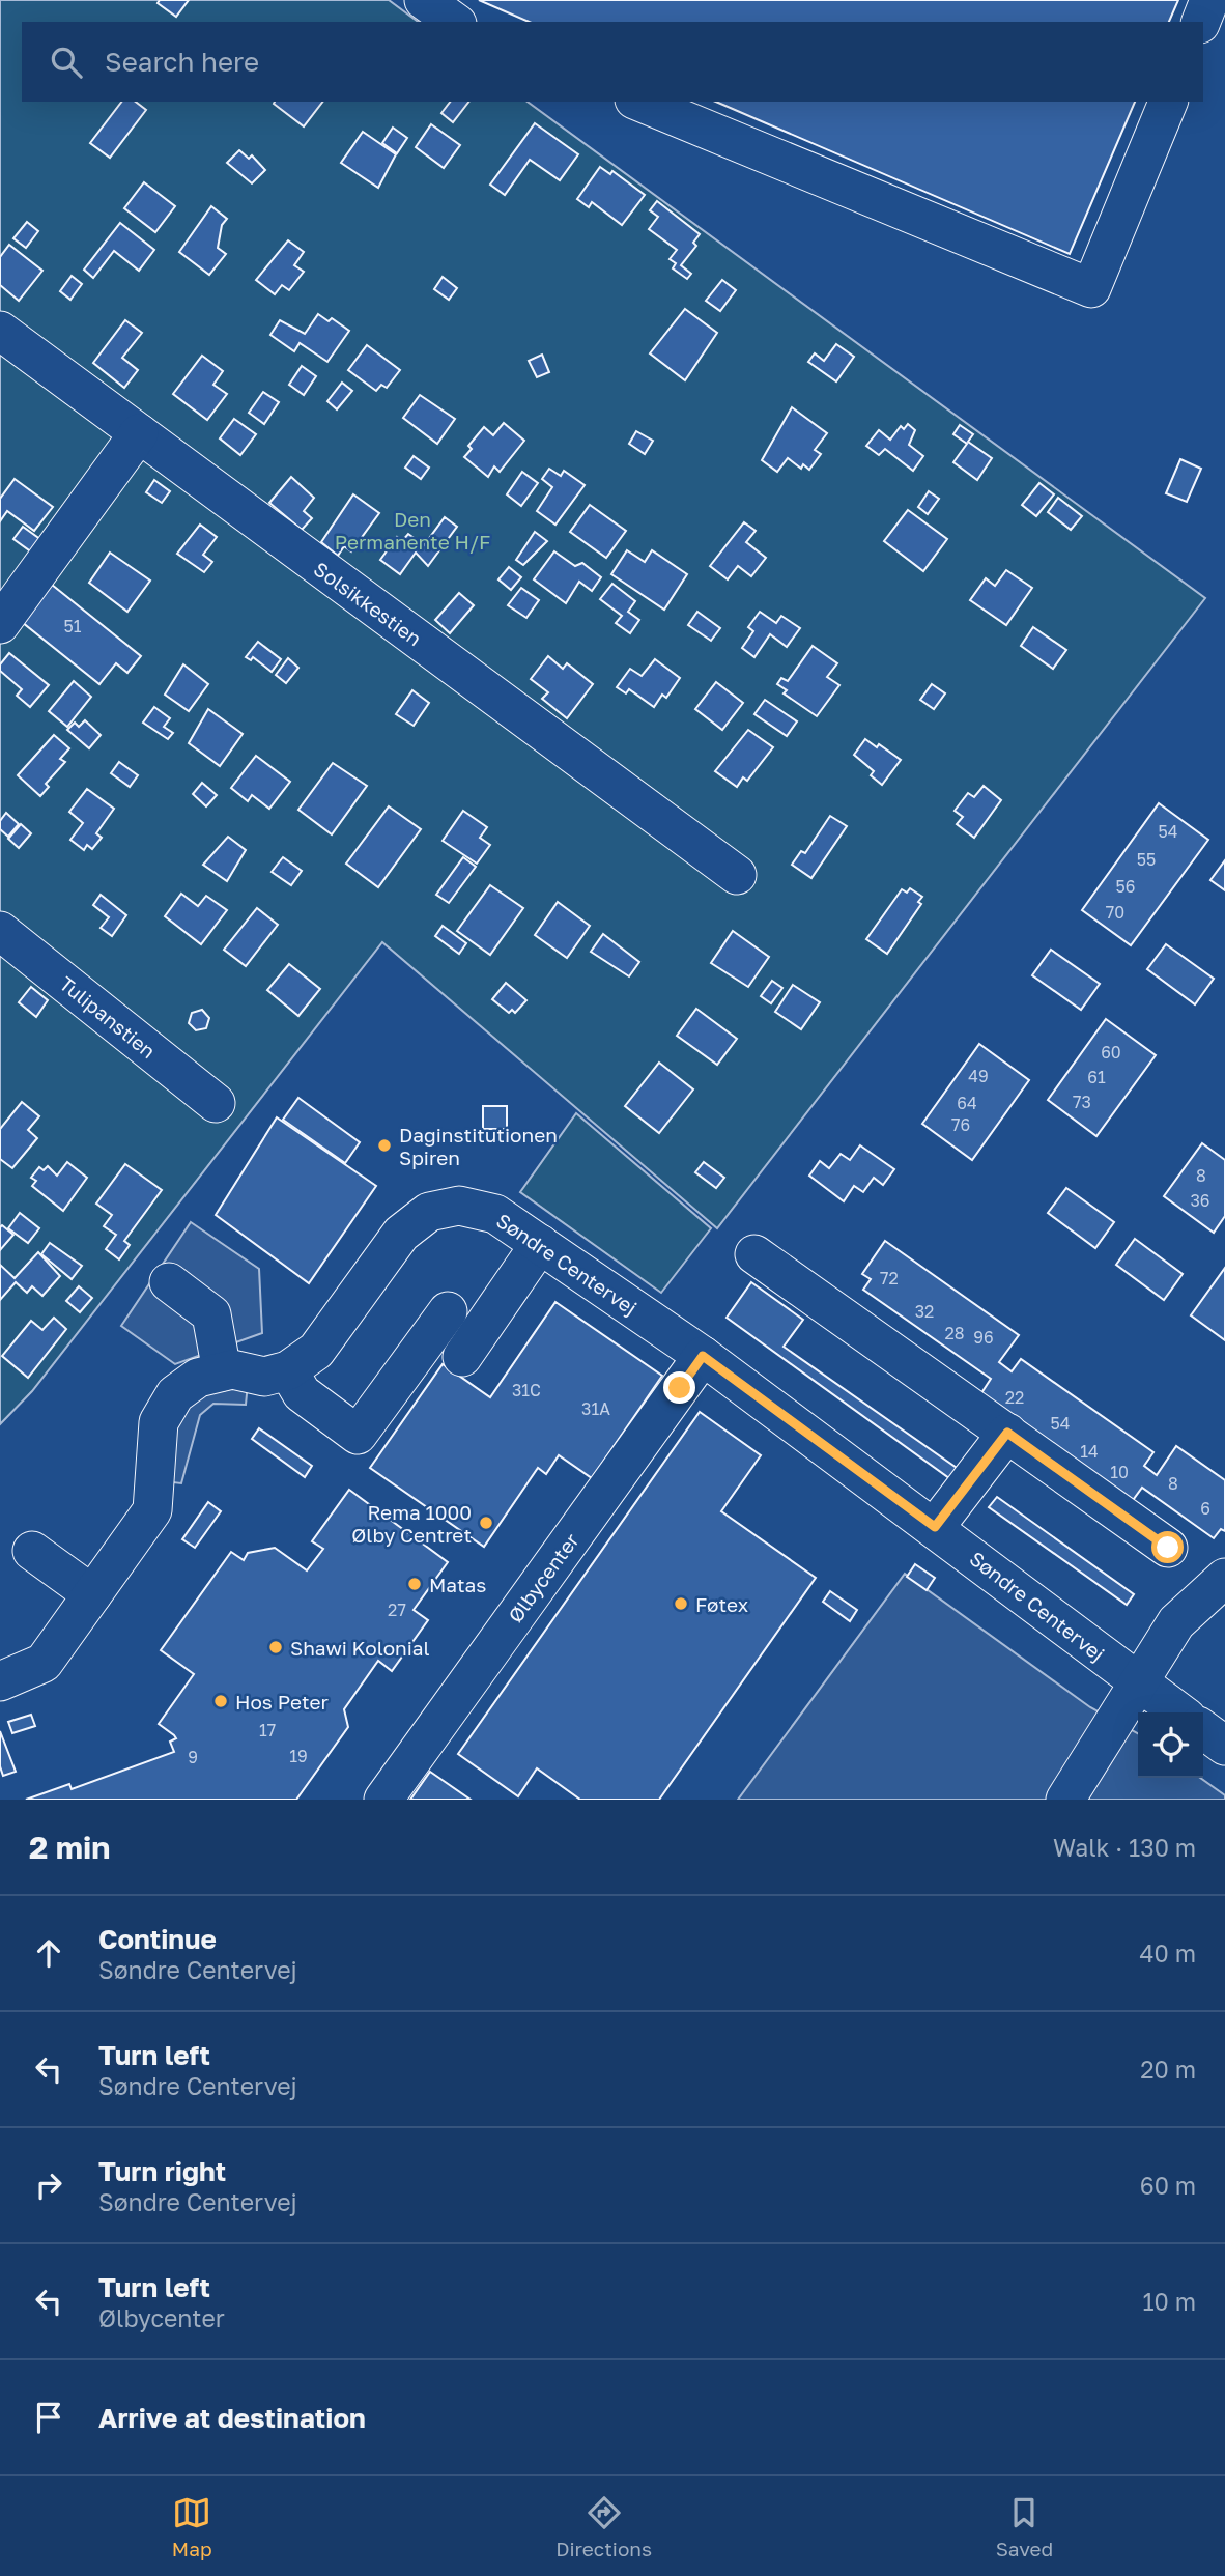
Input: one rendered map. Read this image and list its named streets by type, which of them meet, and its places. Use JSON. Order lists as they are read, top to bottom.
{
  "streets": {
    "street": [
      "Solsikkestien",
      "Tulipanstien",
      "Søndre Centervej",
      "Ølbycenter"
    ]
  },
  "crossings": [
    ["Søndre Centervej", "Ølbycenter"]
  ],
  "parks": ["Den Permanente H/F"],
  "places": [
    "Daginstitutionen Spiren",
    "Rema 1000 Ølby Centret",
    "Matas",
    "Føtex",
    "Shawi Kolonial",
    "Hos Peter"
  ],
  "house_numbers": [
    "51",
    "54",
    "55",
    "56",
    "70",
    "60",
    "49",
    "61",
    "73",
    "64",
    "76",
    "8",
    "36",
    "72",
    "32",
    "28",
    "96",
    "31C",
    "22",
    "31A",
    "54",
    "14",
    "10",
    "8",
    "6",
    "27",
    "17",
    "19",
    "9"
  ],
  "page": {
    "search": "Search here",
    "heading": ["2 min", "Walk · 130 m"],
    "list": [
      ["Continue", "Søndre Centervej", "40 m"],
      ["Turn left", "Søndre Centervej", "20 m"],
      ["Turn right", "Søndre Centervej", "60 m"],
      ["Turn left", "Ølbycenter", "10 m"],
      "Arrive at destination"
    ],
    "nav": ["Map", "Directions", "Saved"]
  }
}
